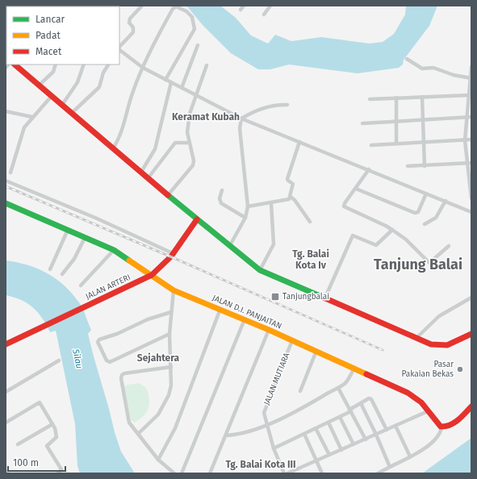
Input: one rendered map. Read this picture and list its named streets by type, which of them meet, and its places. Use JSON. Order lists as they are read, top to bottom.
{
  "streets": {
    "main road": ["JALAN ARTERI", "JALAN D.I. PANJAITAN"],
    "street": ["JALAN MUTIARA"]
  },
  "crossings": [
    ["JALAN ARTERI", "JALAN D.I. PANJAITAN"],
    ["JALAN D.I. PANJAITAN", "JALAN MUTIARA"]
  ],
  "districts": [
    "Keramat Kubah",
    "Tg. Balai Kota Iv",
    "Tanjung Balai",
    "Sejahtera",
    "Tg. Balai Kota III"
  ],
  "water": ["Silau"],
  "places": {
    "transit": ["Tanjungbalai"],
    "other": ["Pasar Pakaian Bekas"]
  },
  "legend": ["Lancar", "Padat", "Macet"],
  "scale_bar": "100 m"
}
